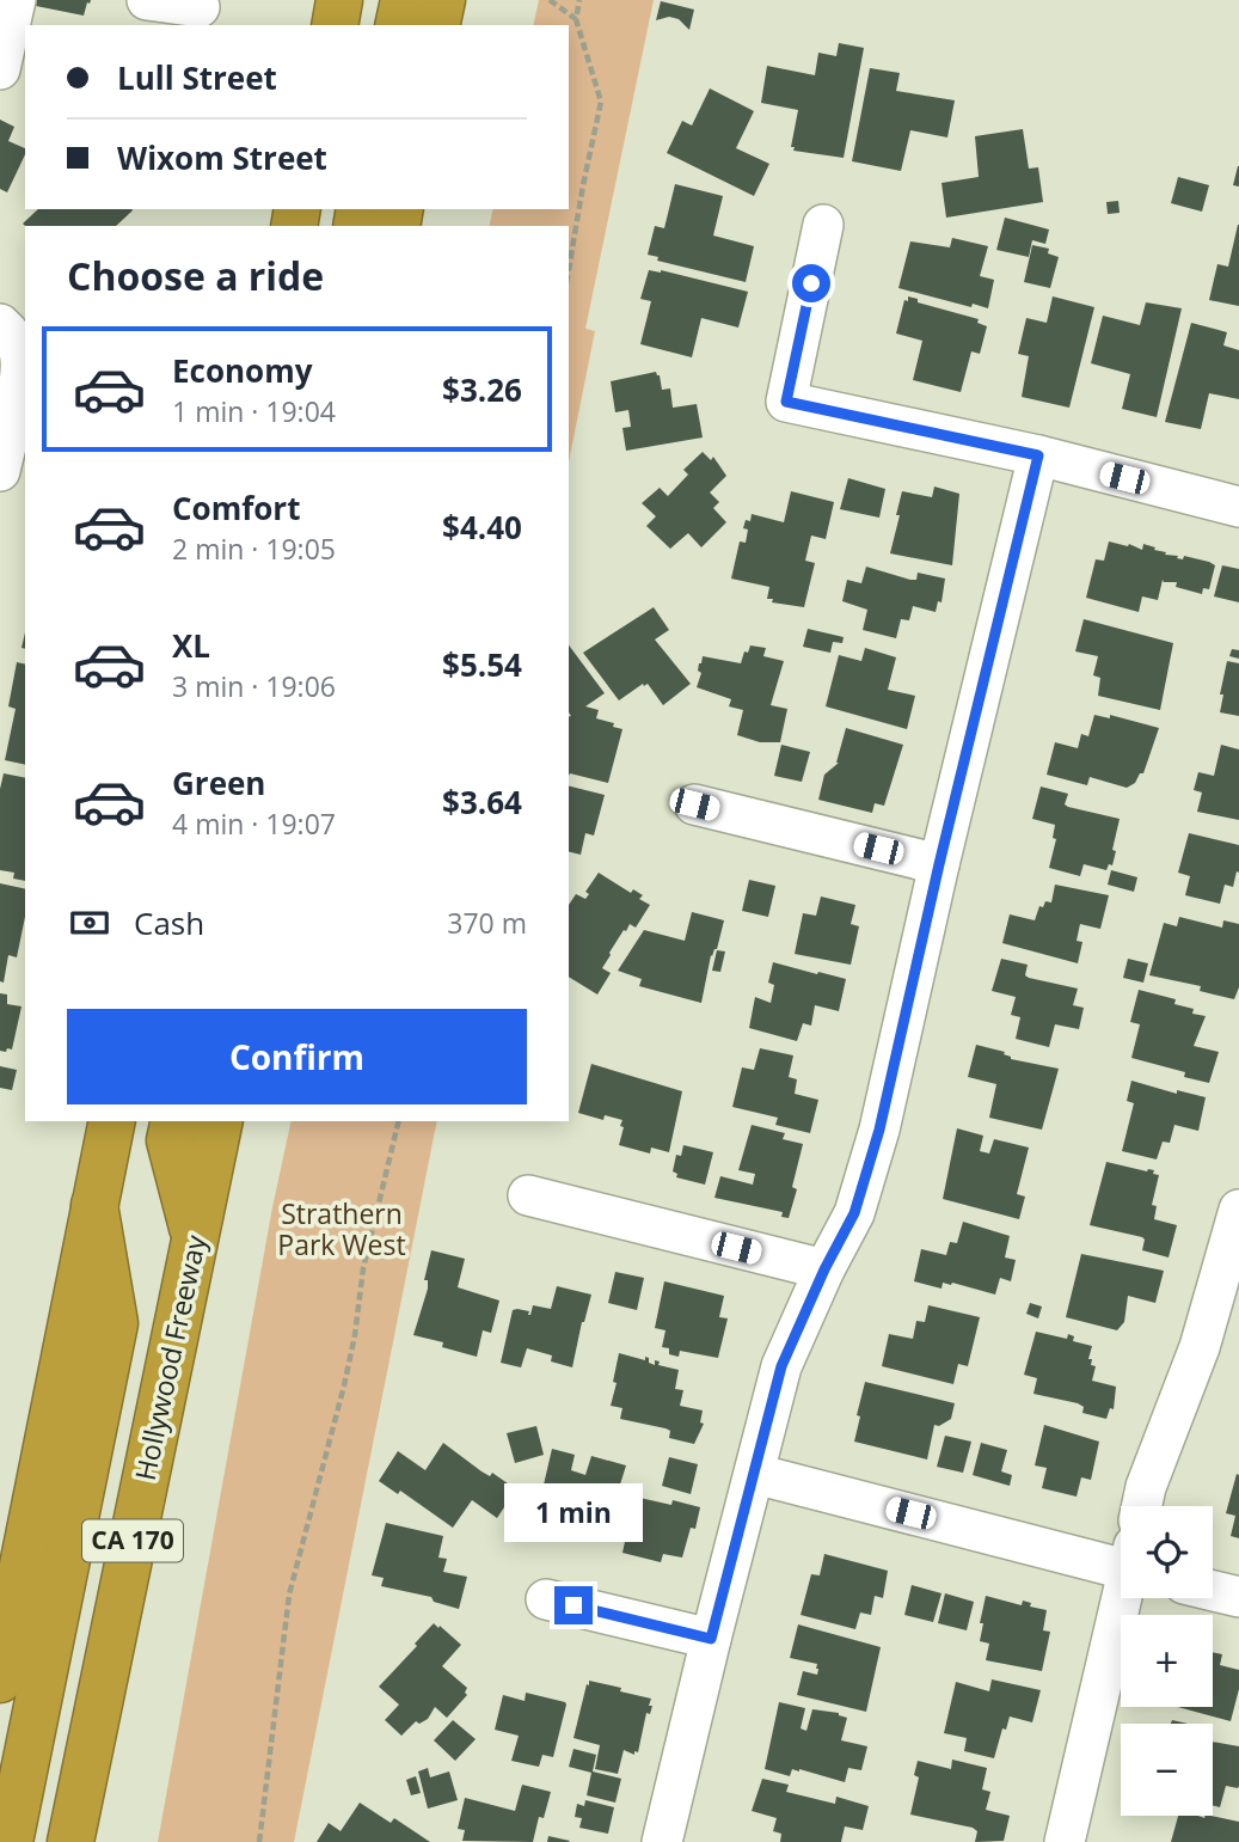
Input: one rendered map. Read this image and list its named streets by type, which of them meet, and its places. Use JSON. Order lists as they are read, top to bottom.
{
  "streets": {
    "highway": ["Hollywood Freeway", "CA 170"]
  },
  "parks": ["Strathern Park West"],
  "page": {
    "banner": ["Lull Street", "Wixom Street"],
    "heading": "Choose a ride",
    "list": [
      {
        "name": "Economy",
        "note": "1 min · 19:04",
        "value": "$3.26"
      },
      {
        "name": "Comfort",
        "note": "2 min · 19:05",
        "value": "$4.40"
      },
      {
        "name": "XL",
        "note": "3 min · 19:06",
        "value": "$5.54"
      },
      {
        "name": "Green",
        "note": "4 min · 19:07",
        "value": "$3.64"
      }
    ],
    "pay": ["Cash", "370 m"],
    "buttons": "Confirm",
    "bubble": "1 min",
    "map_buttons": ["+", "−"]
  }
}
